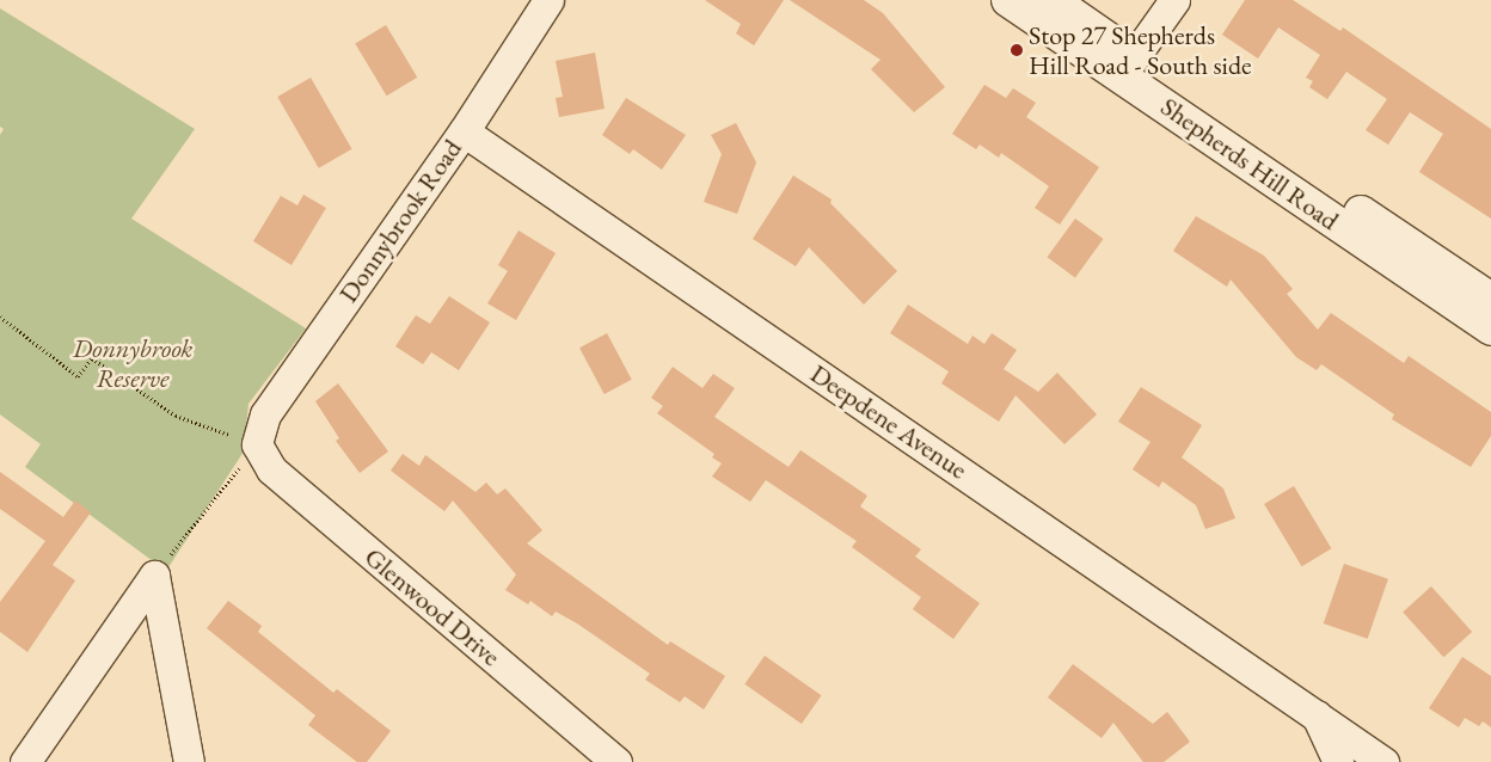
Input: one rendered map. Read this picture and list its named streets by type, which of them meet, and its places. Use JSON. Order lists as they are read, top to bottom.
{
  "streets": {
    "main road": ["Shepherds Hill Road"],
    "street": ["Donnybrook Road", "Deepdene Avenue", "Glenwood Drive"]
  },
  "crossings": [
    ["Donnybrook Road", "Deepdene Avenue"],
    ["Donnybrook Road", "Glenwood Drive"]
  ],
  "parks": ["Donnybrook Reserve"],
  "places": ["Stop 27 Shepherds Hill Road - South side"]
}
